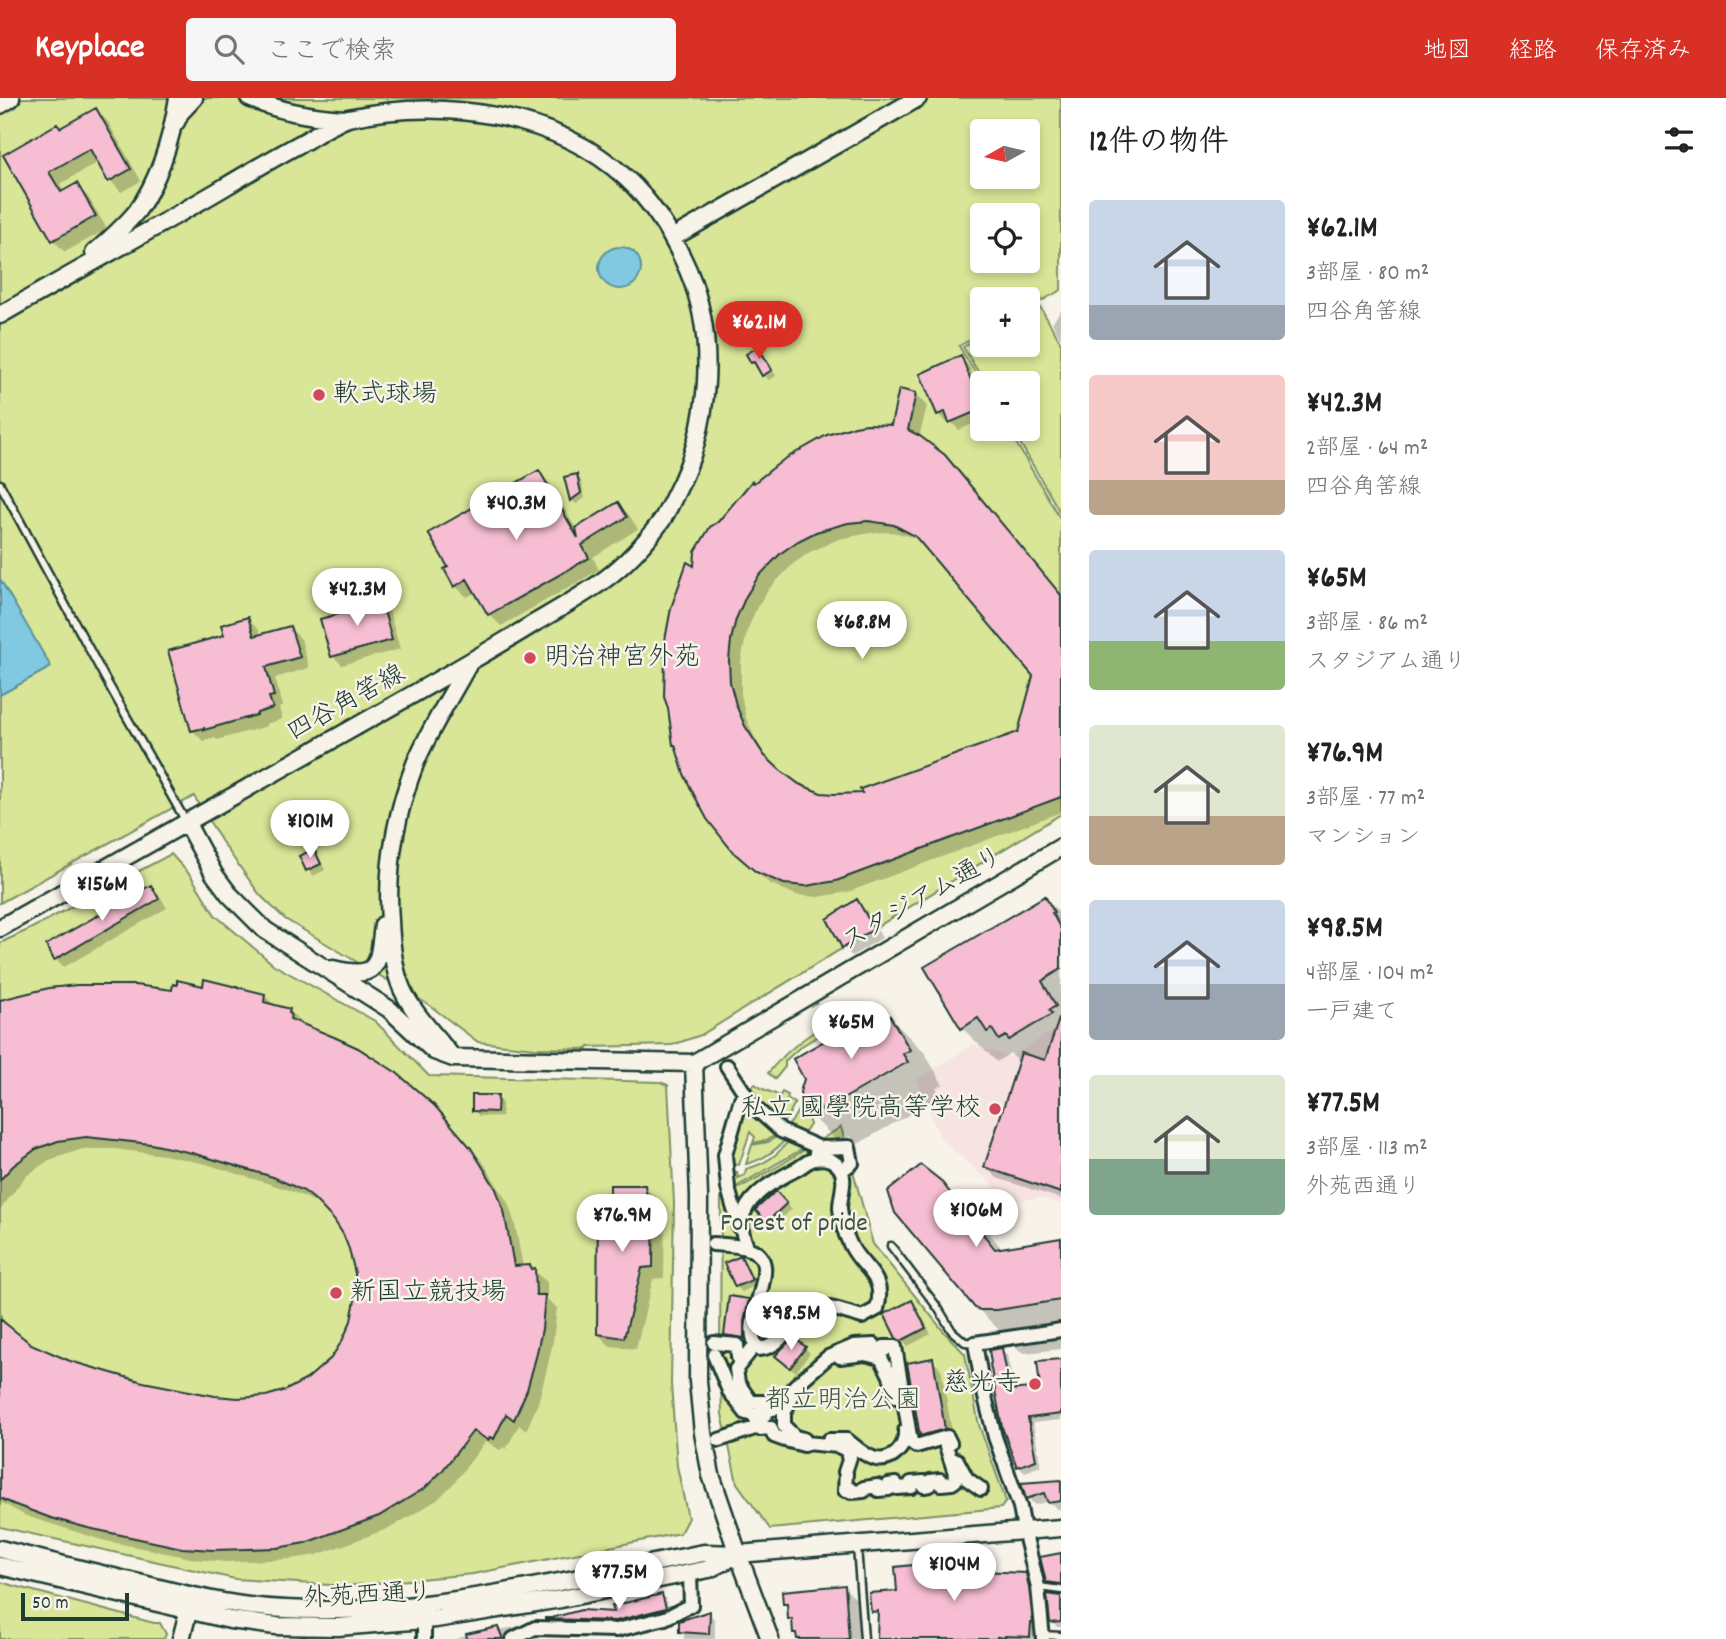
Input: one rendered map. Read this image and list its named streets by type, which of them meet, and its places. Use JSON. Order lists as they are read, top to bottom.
{
  "streets": {
    "main road": ["四谷角筈線", "スタジアム通り", "外苑西通り"]
  },
  "parks": ["Forest of pride", "都立明治公園"],
  "places": [
    "軟式球場",
    "明治神宮外苑",
    "私立 國學院高等学校",
    "新国立競技場",
    "慈光寺"
  ],
  "scale_bar": "50 m",
  "north": "left",
  "page": {
    "header": "Keyplace",
    "search": "ここで検索",
    "nav": ["地図", "経路", "保存済み"],
    "heading": "12件の物件",
    "map_buttons": ["+", "−"],
    "list": [
      {
        "name": "¥62.1M",
        "note": "3部屋 · 80 m² · 四谷角筈線"
      },
      {
        "name": "¥42.3M",
        "note": "2部屋 · 64 m² · 四谷角筈線"
      },
      {
        "name": "¥65M",
        "note": "3部屋 · 86 m² · スタジアム通り"
      },
      {
        "name": "¥76.9M",
        "note": "3部屋 · 77 m² · マンション"
      },
      {
        "name": "¥98.5M",
        "note": "4部屋 · 104 m² · 一戸建て"
      },
      {
        "name": "¥77.5M",
        "note": "3部屋 · 113 m² · 外苑西通り"
      }
    ],
    "price": [
      "¥62.1M",
      "¥40.3M",
      "¥42.3M",
      "¥68.8M",
      "¥101M",
      "¥156M",
      "¥65M",
      "¥106M",
      "¥76.9M",
      "¥98.5M",
      "¥104M",
      "¥77.5M"
    ],
    "scale": "50 m"
  }
}
